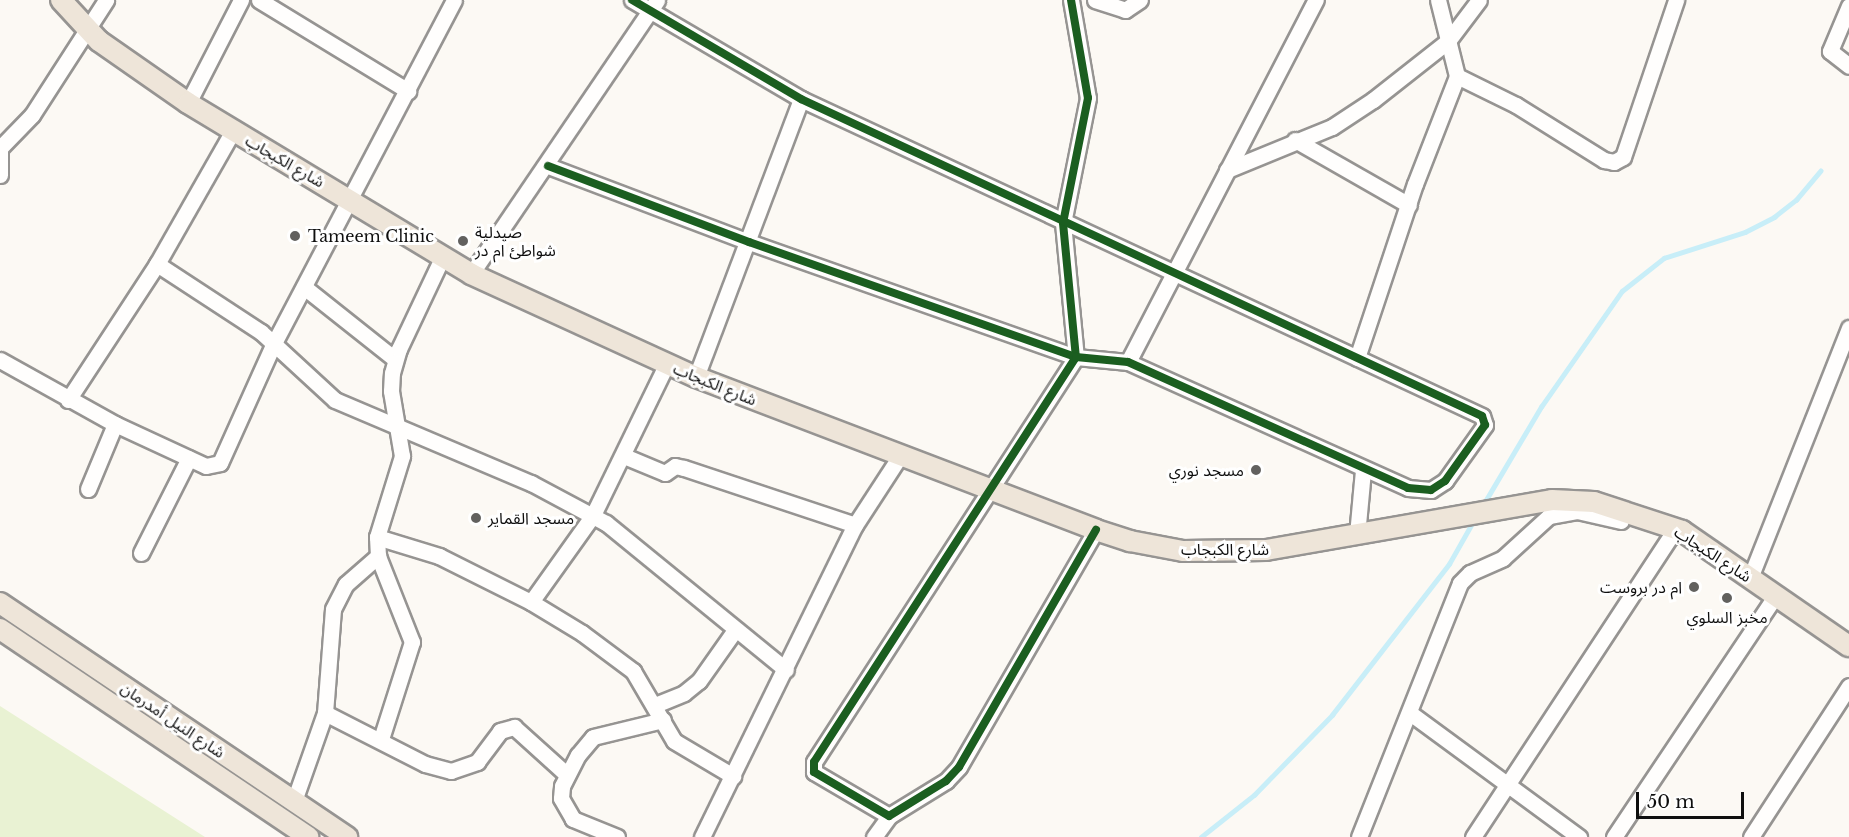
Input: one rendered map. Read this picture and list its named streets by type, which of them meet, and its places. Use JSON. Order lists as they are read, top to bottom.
{
  "streets": {
    "main road": ["شارع الكبجاب", "شارع النيل أمدرمان"]
  },
  "places": [
    "Tameem Clinic",
    "صيدلية شواطئ ام در",
    "مسجد نوري",
    "مسجد القماير",
    "ام در بروست",
    "مخبز السلوي"
  ],
  "scale_bar": "50 m"
}
